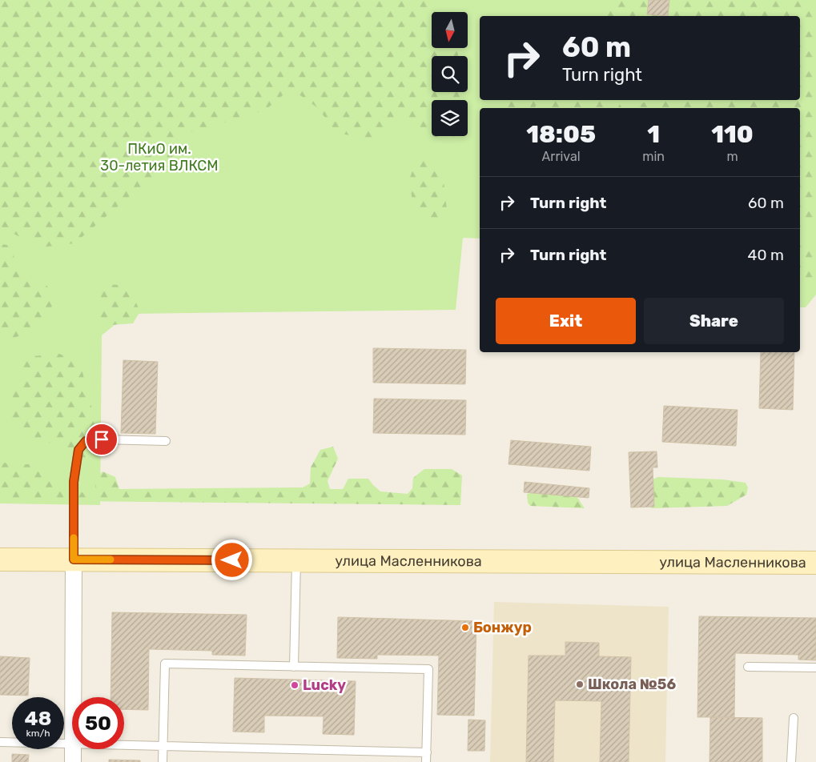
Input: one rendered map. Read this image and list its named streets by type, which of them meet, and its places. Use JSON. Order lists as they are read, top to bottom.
{
  "streets": {
    "main road": ["улица Масленникова"]
  },
  "parks": ["ПКиО им. 30-летия ВЛКСМ"],
  "places": ["Бонжур", "Школа №56", "Lucky"],
  "north": "bottom",
  "page": {
    "turn": ["60 m", "Turn right"],
    "eta": [
      "18:05",
      "Arrival",
      "1",
      "min",
      "110",
      "m"
    ],
    "list": [
      {
        "name": "Turn right",
        "value": "60 m"
      },
      {
        "name": "Turn right",
        "value": "40 m"
      }
    ],
    "buttons": ["Exit", "Share"],
    "speed": "48 km/h",
    "limit": "50"
  }
}
